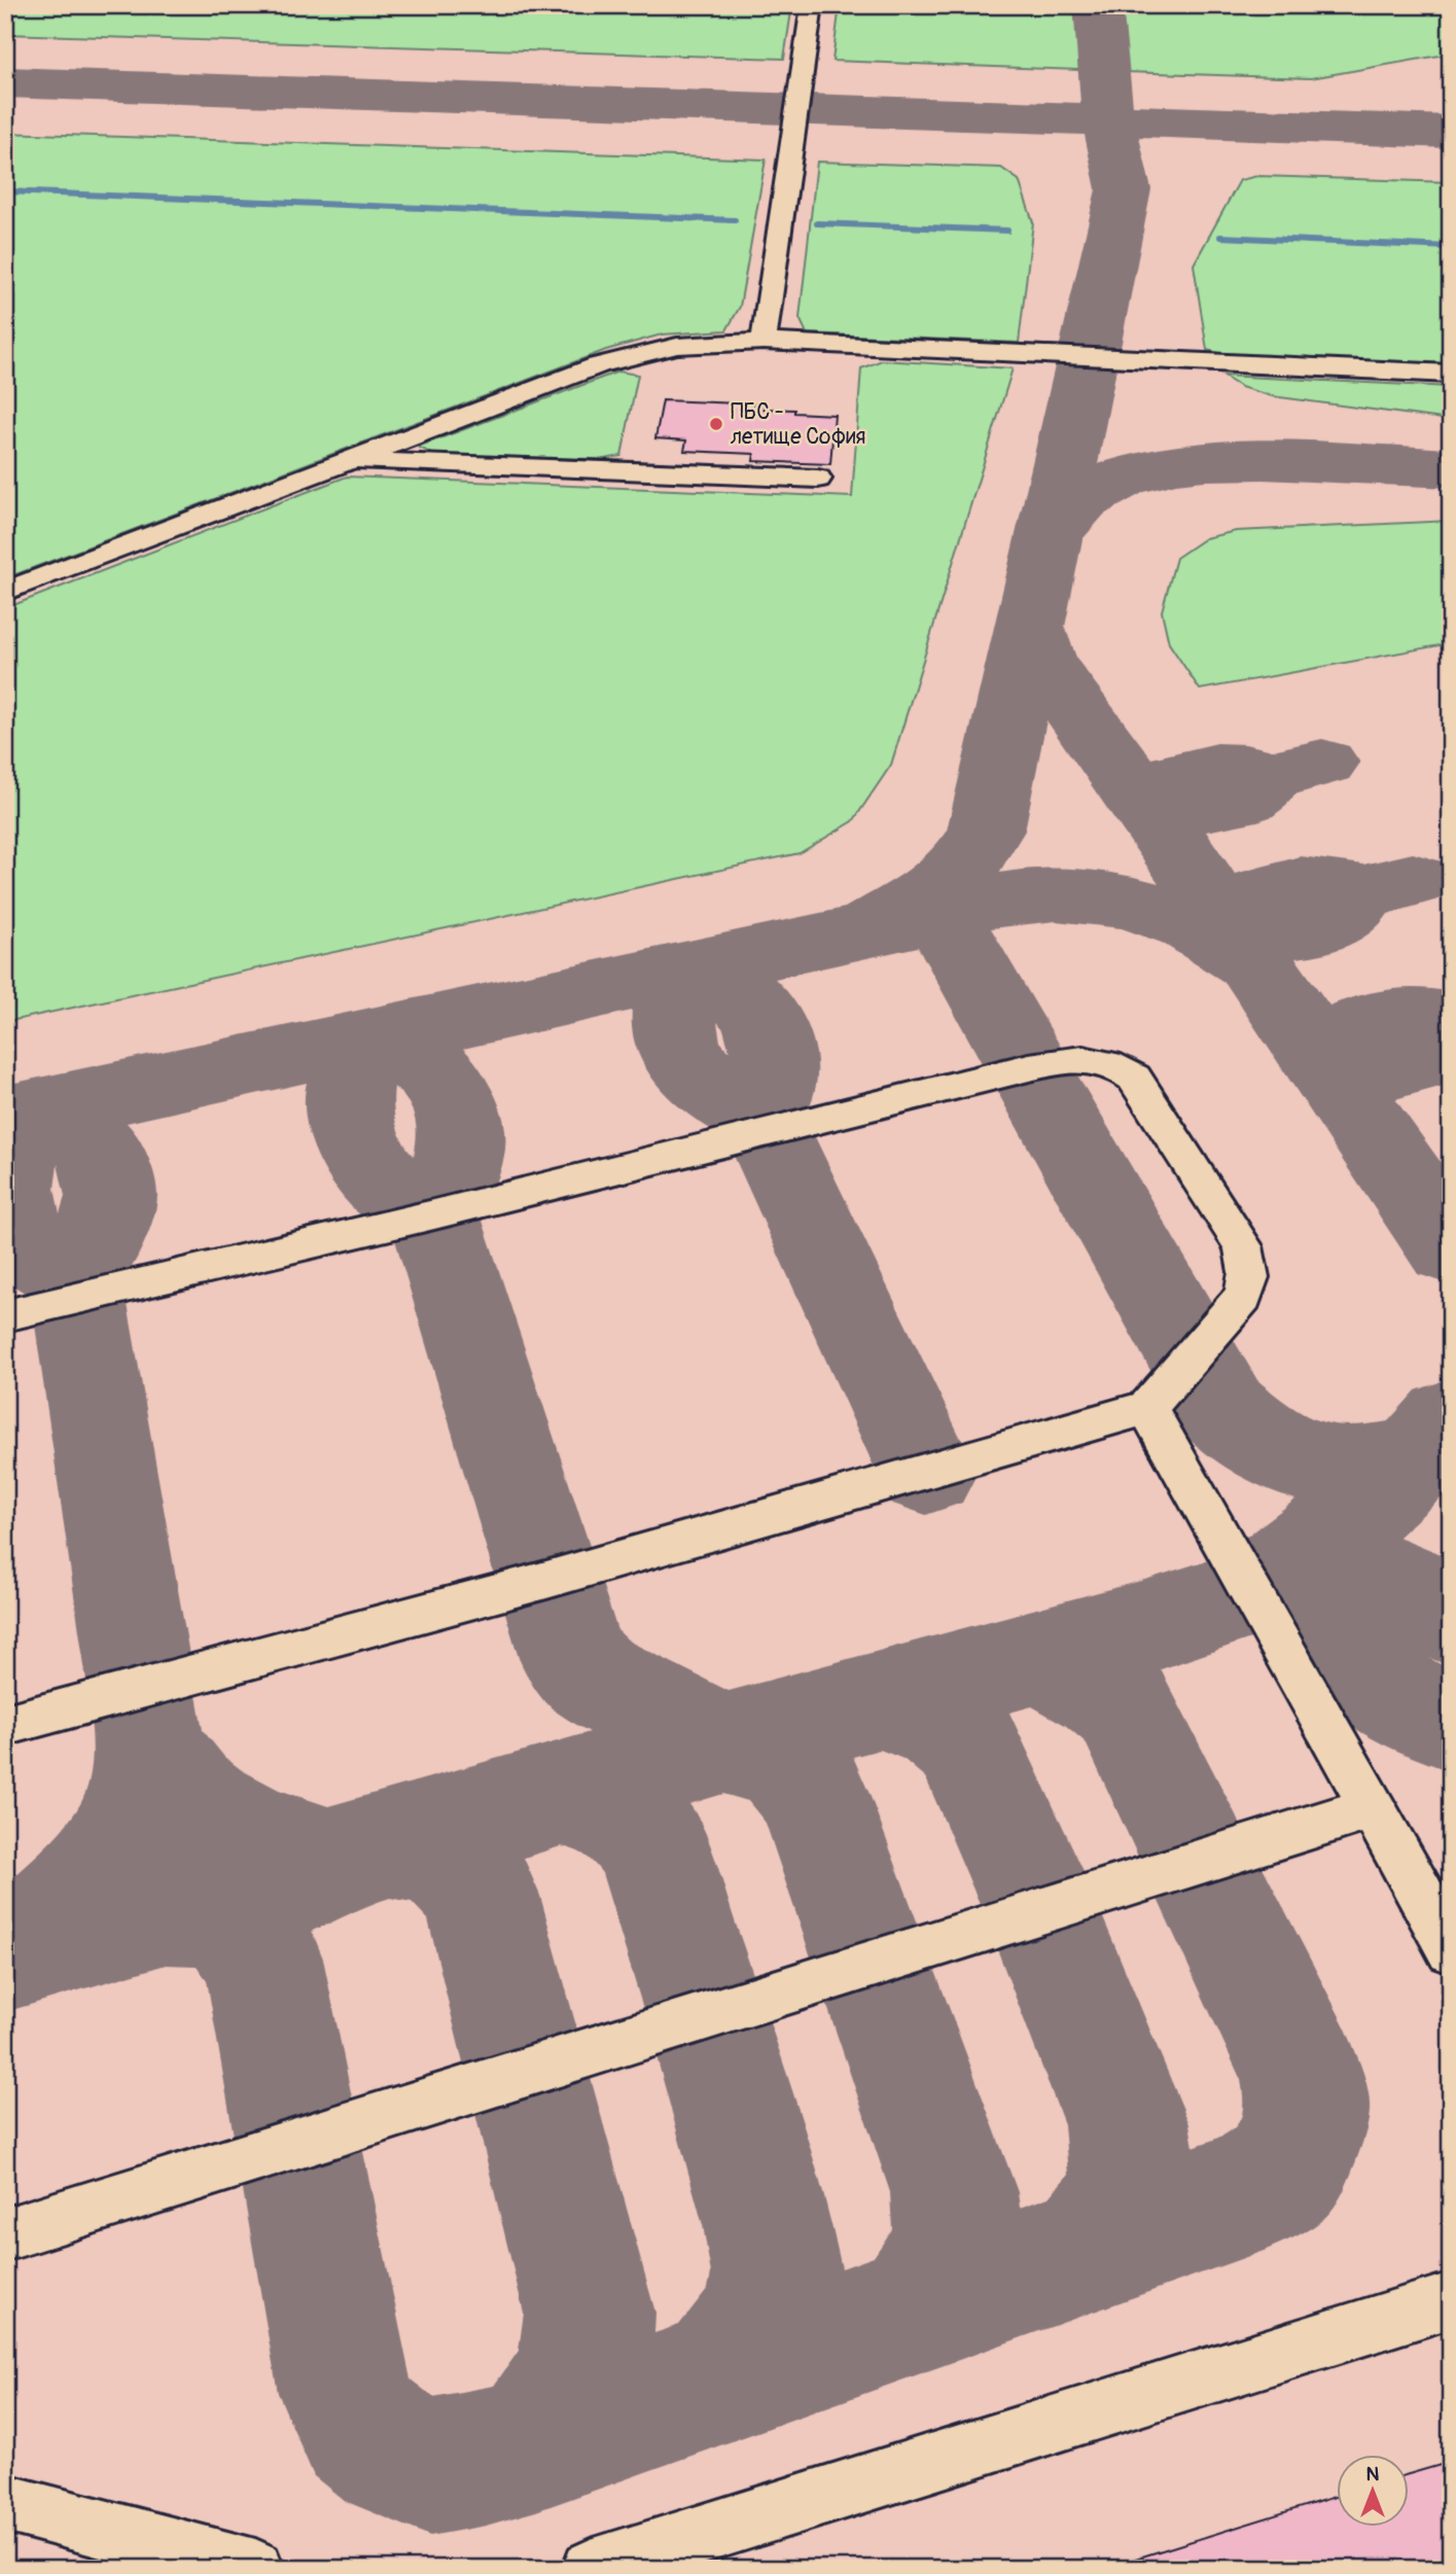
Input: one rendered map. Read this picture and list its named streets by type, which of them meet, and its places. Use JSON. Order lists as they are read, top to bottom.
{
  "places": ["ПБС - летище София"],
  "north": "top"
}
